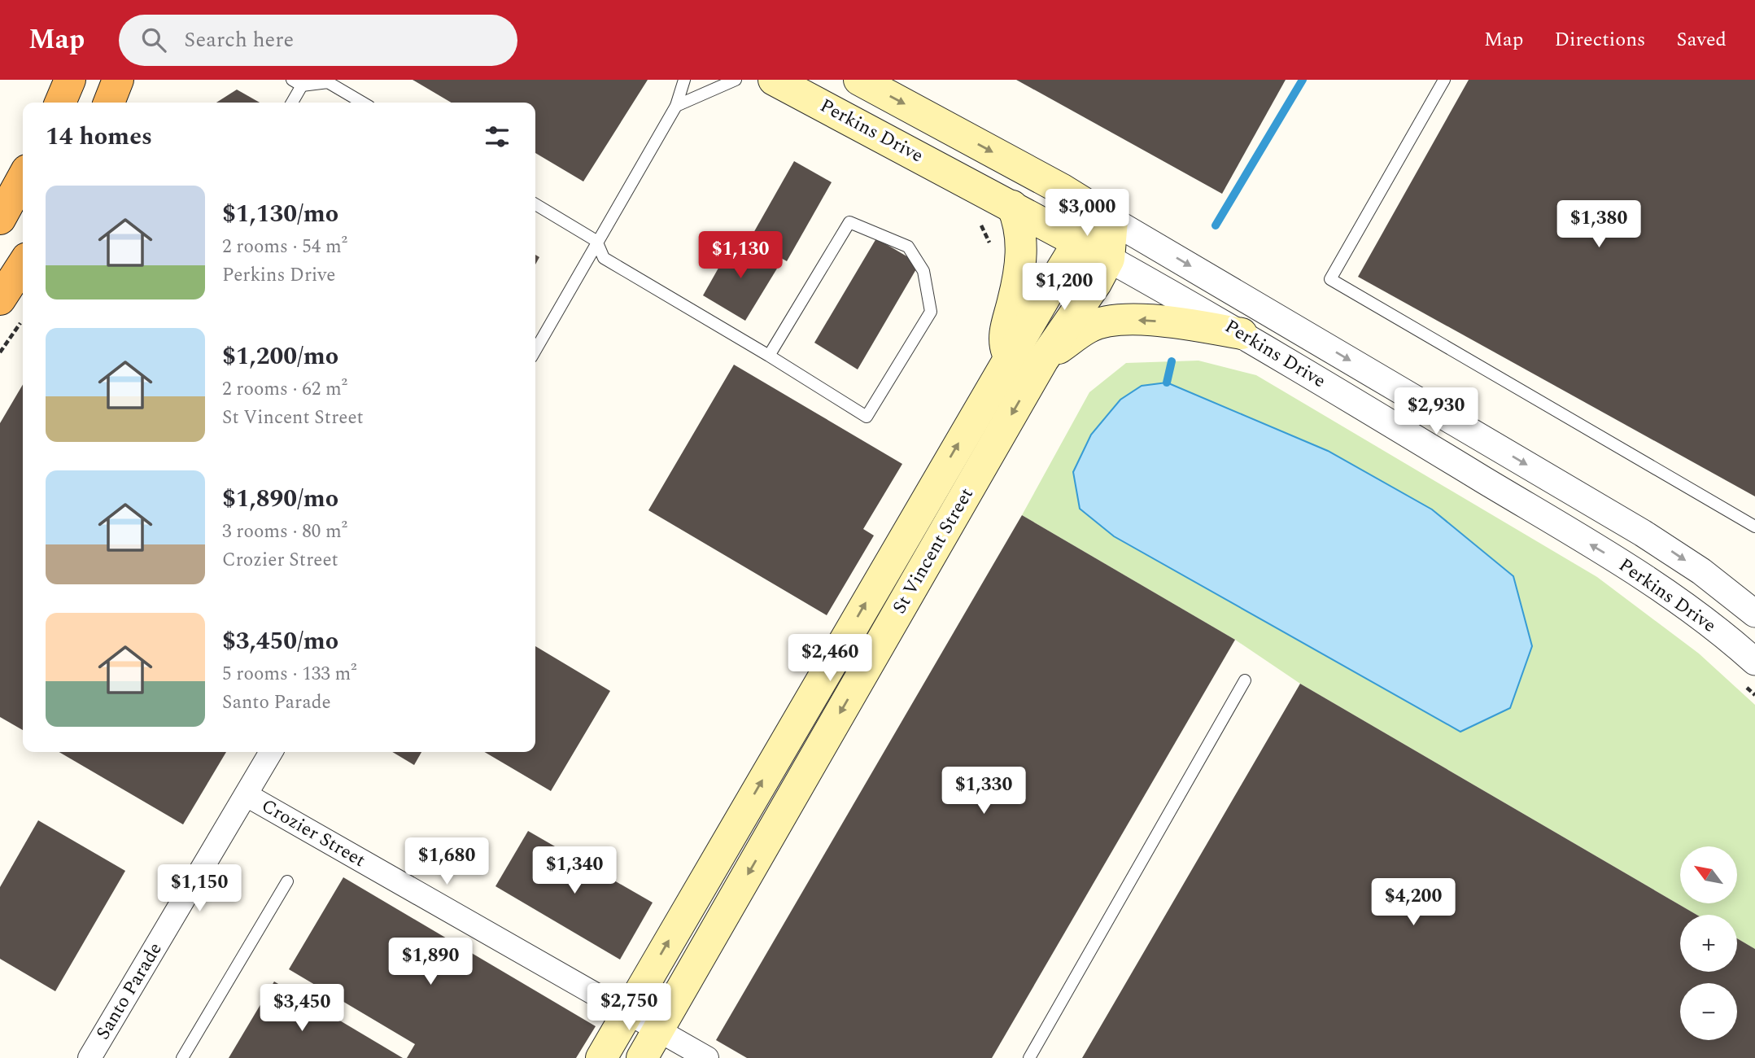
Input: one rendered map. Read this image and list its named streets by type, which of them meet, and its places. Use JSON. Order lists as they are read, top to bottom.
{
  "streets": {
    "main road": ["Perkins Drive", "St Vincent Street"],
    "street": ["Crozier Street", "Santo Parade"]
  },
  "crossings": [
    ["Perkins Drive", "St Vincent Street"],
    ["St Vincent Street", "Crozier Street"],
    ["Crozier Street", "Santo Parade"]
  ],
  "north": "top left",
  "page": {
    "header": "Map",
    "search": "Search here",
    "nav": ["Map", "Directions", "Saved"],
    "heading": "14 homes",
    "list": [
      {
        "name": "$1,130/mo",
        "note": "2 rooms · 54 m² · Perkins Drive"
      },
      {
        "name": "$1,200/mo",
        "note": "2 rooms · 62 m² · St Vincent Street"
      },
      {
        "name": "$1,890/mo",
        "note": "3 rooms · 80 m² · Crozier Street"
      },
      {
        "name": "$3,450/mo",
        "note": "5 rooms · 133 m² · Santo Parade"
      }
    ],
    "price": [
      "$3,000",
      "$1,380",
      "$1,130",
      "$1,200",
      "$2,930",
      "$2,460",
      "$1,330",
      "$1,680",
      "$1,340",
      "$1,150",
      "$4,200",
      "$1,890",
      "$2,750",
      "$3,450"
    ],
    "map_buttons": ["+", "−"]
  }
}
